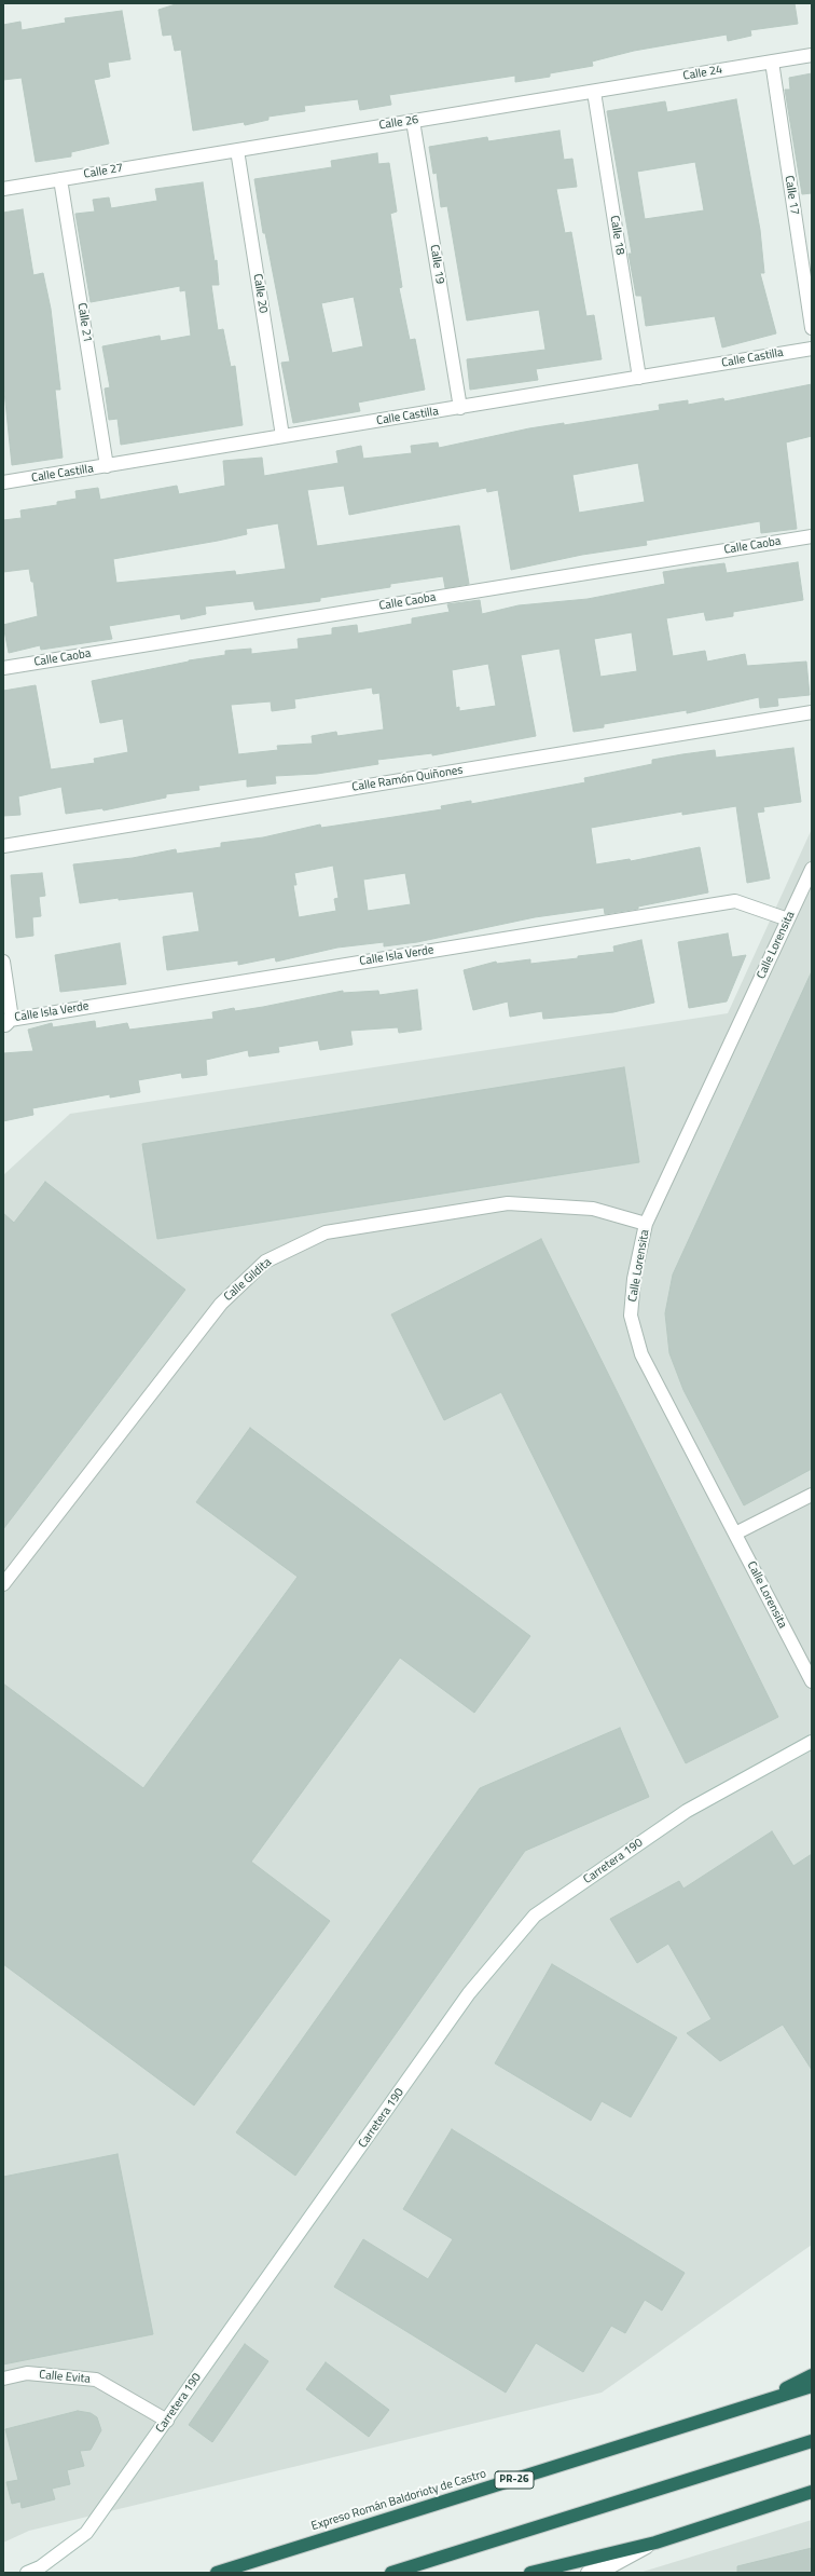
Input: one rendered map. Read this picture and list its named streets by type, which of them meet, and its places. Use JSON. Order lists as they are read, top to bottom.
{
  "streets": {
    "highway": ["PR-26", "Expreso Román Baldorioty de Castro"],
    "street": [
      "Calle 24",
      "Calle 26",
      "Calle 27",
      "Calle 17",
      "Calle 18",
      "Calle 19",
      "Calle 20",
      "Calle 21",
      "Calle Castilla",
      "Calle Caoba",
      "Calle Ramón Quiñones",
      "Calle Lorensita",
      "Calle Isla Verde",
      "Calle Gildita",
      "Carretera 190",
      "Calle Evita"
    ]
  },
  "crossings": [
    ["Calle 24", "Calle 26"],
    ["Calle 24", "Calle 17"],
    ["Calle 24", "Calle 18"],
    ["Calle 26", "Calle 27"],
    ["Calle 26", "Calle 18"],
    ["Calle 26", "Calle 19"],
    ["Calle 26", "Calle 20"],
    ["Calle 27", "Calle 21"],
    ["Calle 18", "Calle Castilla"],
    ["Calle 19", "Calle Castilla"],
    ["Calle 20", "Calle Castilla"],
    ["Calle 21", "Calle Castilla"],
    ["Calle Lorensita", "Calle Isla Verde"],
    ["Calle Lorensita", "Calle Gildita"],
    ["Carretera 190", "Calle Evita"]
  ]
}
